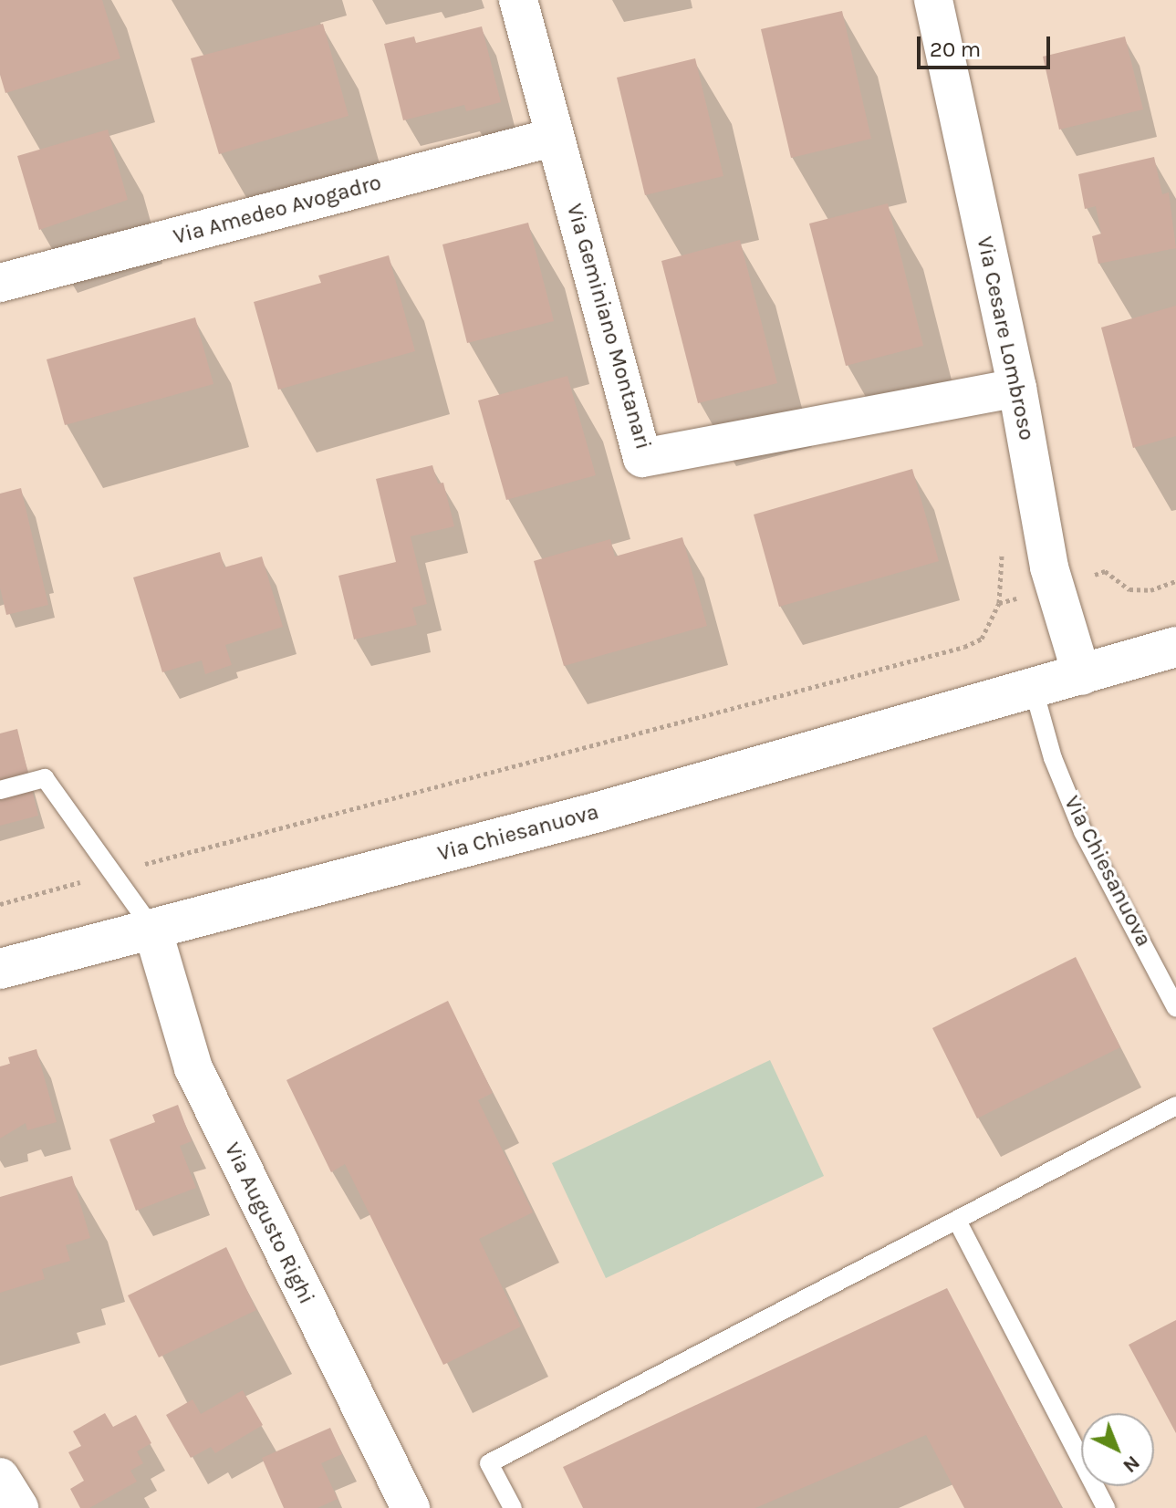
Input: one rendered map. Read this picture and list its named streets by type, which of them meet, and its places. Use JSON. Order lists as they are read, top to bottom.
{
  "streets": {
    "main road": ["Via Chiesanuova"],
    "street": [
      "Via Amedeo Avogadro",
      "Via Geminiano Montanari",
      "Via Cesare Lombroso",
      "Via Augusto Righi"
    ]
  },
  "crossings": [
    ["Via Amedeo Avogadro", "Via Geminiano Montanari"],
    ["Via Geminiano Montanari", "Via Cesare Lombroso"],
    ["Via Cesare Lombroso", "Via Chiesanuova"],
    ["Via Chiesanuova", "Via Augusto Righi"]
  ],
  "scale_bar": "20 m",
  "north": "bottom right"
}
